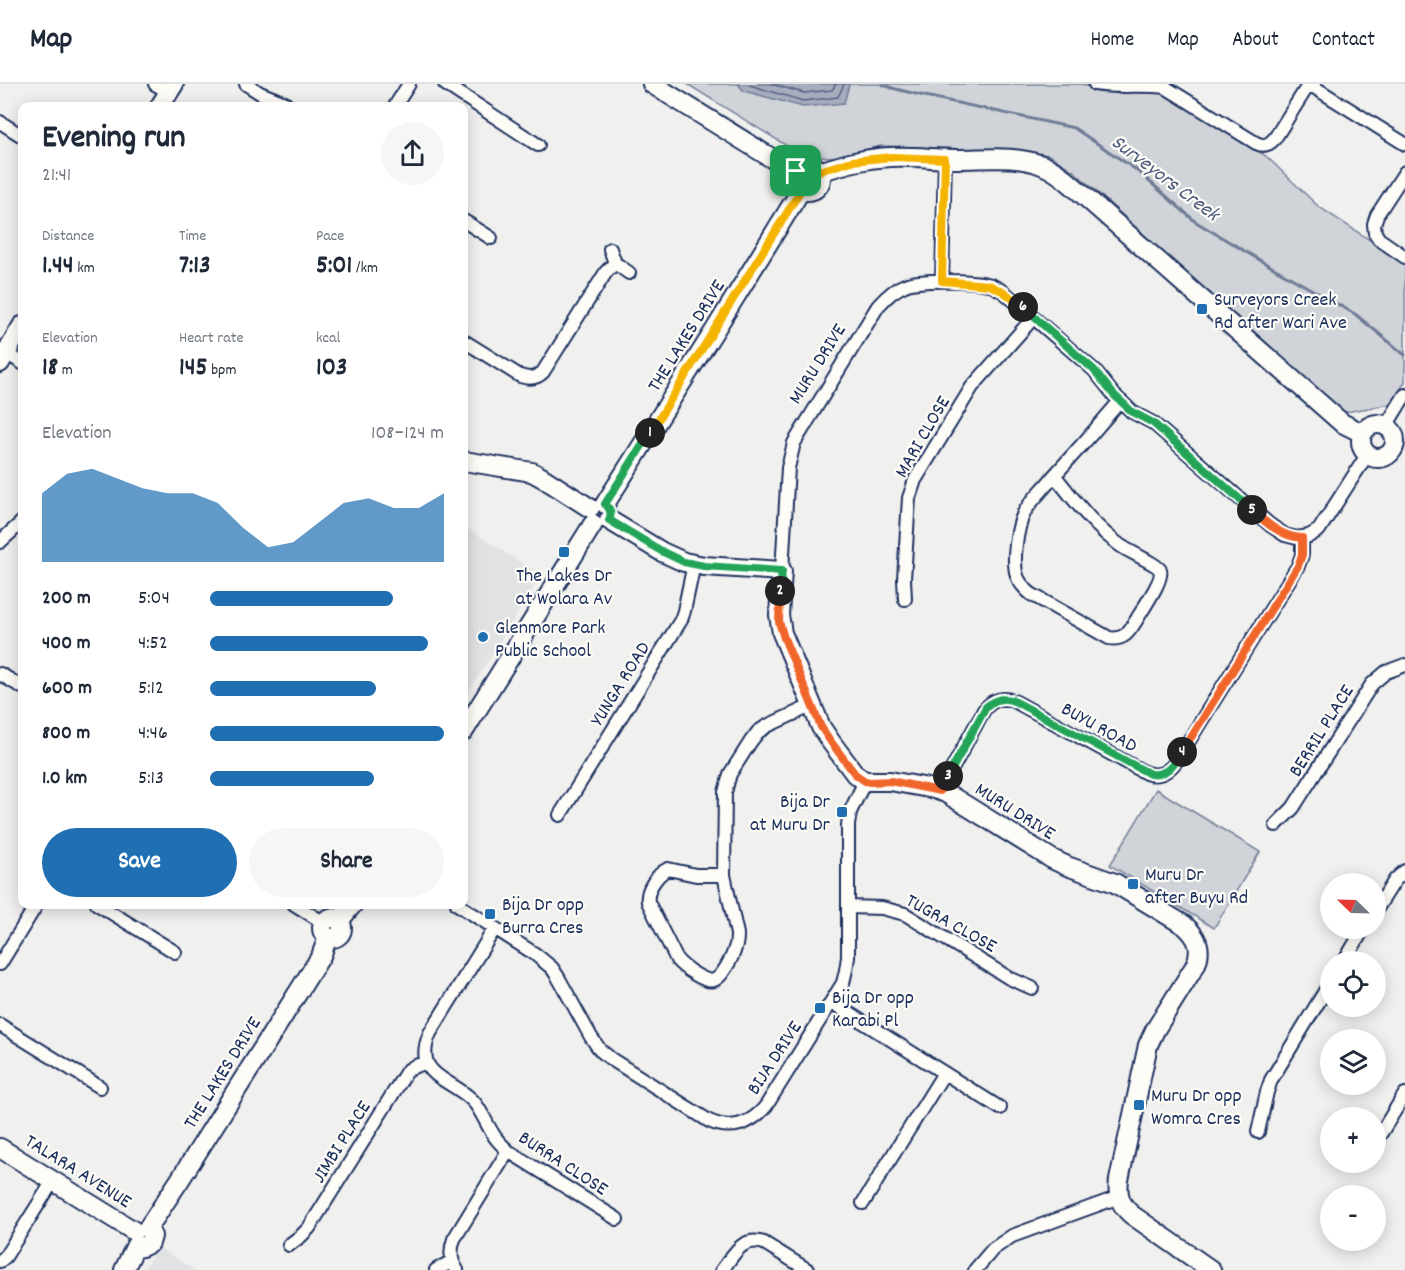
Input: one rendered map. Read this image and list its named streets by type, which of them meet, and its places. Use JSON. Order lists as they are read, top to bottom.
{
  "streets": {
    "street": [
      "THE LAKES DRIVE",
      "MURU DRIVE",
      "MARI CLOSE",
      "YUNGA ROAD",
      "BUYU ROAD",
      "BERRIL PLACE",
      "TUGRA CLOSE",
      "BIJA DRIVE",
      "JIMBI PLACE",
      "BURRA CLOSE",
      "TALARA AVENUE"
    ]
  },
  "crossings": [
    ["THE LAKES DRIVE", "TALARA AVENUE"],
    ["MURU DRIVE", "MARI CLOSE"],
    ["MURU DRIVE", "BUYU ROAD"],
    ["MURU DRIVE", "BIJA DRIVE"],
    ["TUGRA CLOSE", "BIJA DRIVE"],
    ["JIMBI PLACE", "BURRA CLOSE"]
  ],
  "water": ["Surveyors Creek"],
  "places": {
    "transit": [
      "Surveyors Creek Rd after Wari Ave",
      "The Lakes Dr at Wolara Av",
      "Bija Dr at Muru Dr",
      "Muru Dr after Buyu Rd",
      "Bija Dr opp Burra Cres",
      "Bija Dr opp Karabi Pl",
      "Muru Dr opp Womra Cres"
    ],
    "other": ["Glenmore Park Public School"]
  },
  "north": "top left",
  "page": {
    "header": "Map",
    "nav": [
      "Home",
      "Map",
      "About",
      "Contact"
    ],
    "heading": ["Evening run", "21:41"],
    "stats": [
      ["Distance", "1.44 km"],
      ["Time", "7:13"],
      ["Pace", "5:01 /km"],
      ["Elevation", "18 m"],
      ["Heart rate", "145 bpm"],
      ["kcal", "103"]
    ],
    "pins": [
      "6",
      "1",
      "5",
      "2",
      "4",
      "3"
    ],
    "chart": ["Elevation", "108–124 m"],
    "list": [
      {
        "name": "200 m",
        "note": "5:04"
      },
      {
        "name": "400 m",
        "note": "4:52"
      },
      {
        "name": "600 m",
        "note": "5:12"
      },
      {
        "name": "800 m",
        "note": "4:46"
      },
      {
        "name": "1.0 km",
        "note": "5:13"
      }
    ],
    "buttons": ["Save", "Share"],
    "map_buttons": ["+", "−"]
  }
}
